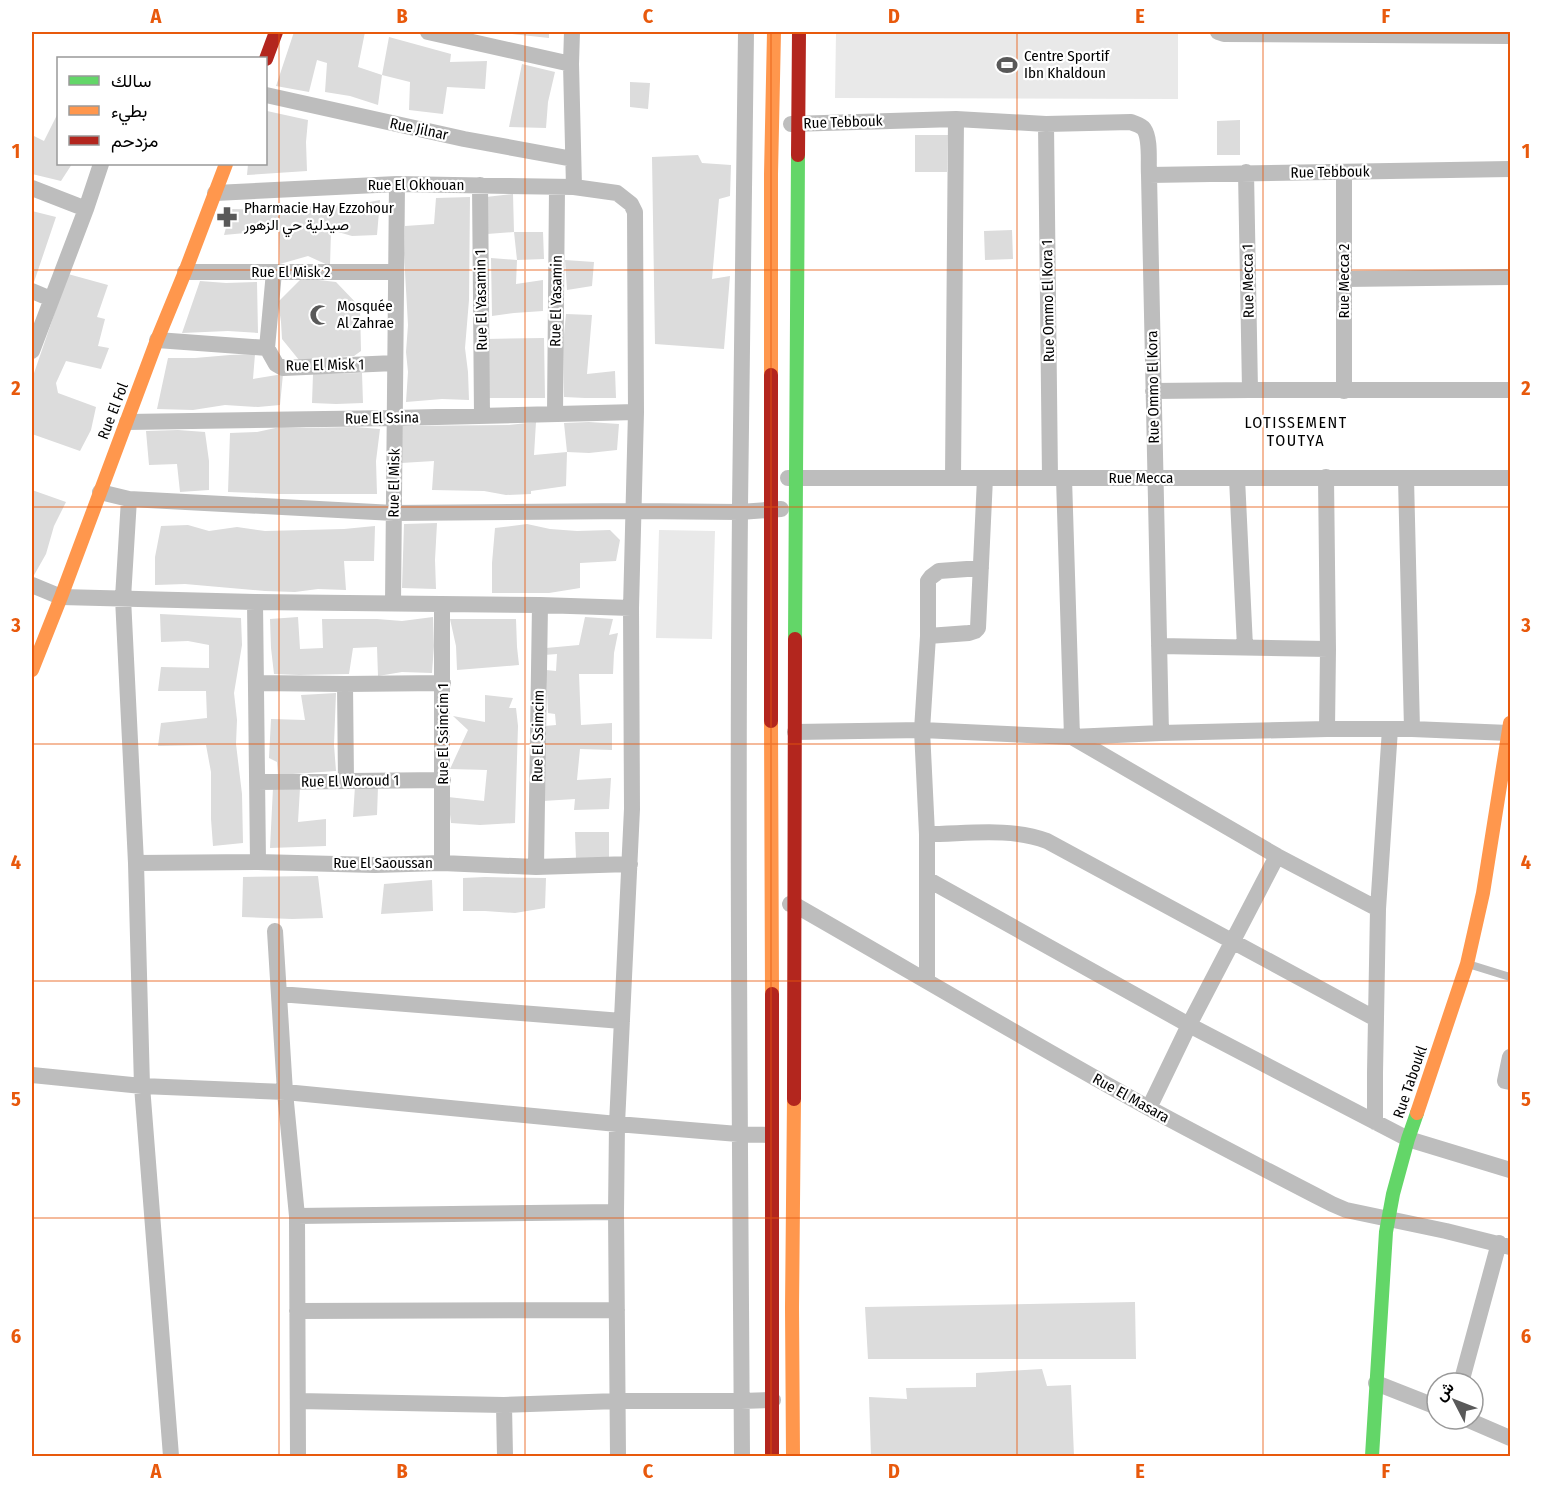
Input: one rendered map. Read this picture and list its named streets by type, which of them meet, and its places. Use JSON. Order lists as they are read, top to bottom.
{
  "streets": {
    "main road": ["Rue El Fol", "Rue Taboukl"],
    "street": [
      "Rue Tebbouk",
      "Rue Jilnar",
      "Rue El Okhouan",
      "Rue El Misk 2",
      "Rue Mecca 1",
      "Rue Mecca 2",
      "Rue El Yasamin 1",
      "Rue El Yasamin",
      "Rue Ommo El Kora 1",
      "Rue El Misk 1",
      "Rue Ommo El Kora",
      "Rue El Ssina",
      "Rue Mecca",
      "Rue El Misk",
      "Rue El Ssimcim 1",
      "Rue El Ssimcim",
      "Rue El Woroud 1",
      "Rue El Saoussan",
      "Rue El Masara"
    ]
  },
  "crossings": [
    ["Rue Tebbouk", "Rue Mecca 1"],
    ["Rue Tebbouk", "Rue Mecca 2"],
    ["Rue Tebbouk", "Rue Ommo El Kora 1"],
    ["Rue Tebbouk", "Rue Ommo El Kora"],
    ["Rue Jilnar", "Rue El Yasamin"],
    ["Rue El Okhouan", "Rue El Yasamin 1"],
    ["Rue El Okhouan", "Rue El Yasamin"],
    ["Rue El Okhouan", "Rue El Fol"],
    ["Rue El Okhouan", "Rue El Ssina"],
    ["Rue El Okhouan", "Rue El Misk"],
    ["Rue El Misk 2", "Rue El Fol"],
    ["Rue El Misk 2", "Rue El Misk"],
    ["Rue El Yasamin 1", "Rue El Ssina"],
    ["Rue El Yasamin", "Rue El Ssina"],
    ["Rue Ommo El Kora 1", "Rue Mecca"],
    ["Rue El Misk 1", "Rue El Fol"],
    ["Rue El Misk 1", "Rue El Misk"],
    ["Rue Ommo El Kora", "Rue Mecca"],
    ["Rue El Fol", "Rue El Ssina"],
    ["Rue El Ssina", "Rue El Misk"],
    ["Rue El Ssimcim 1", "Rue El Woroud 1"],
    ["Rue El Ssimcim 1", "Rue El Saoussan"],
    ["Rue El Ssimcim", "Rue El Saoussan"],
    ["Rue Taboukl", "Rue El Masara"]
  ],
  "districts": ["LOTISSEMENT TOUTYA"],
  "places": {
    "sports": ["Centre Sportif Ibn Khaldoun"],
    "pharmacy": ["Pharmacie Hay Ezzohour صيدلية حي الزهور"],
    "mosque": ["Mosquée Al Zahrae"]
  },
  "legend": ["سالك", "بطيء", "مزدحم"],
  "north": "top left",
  "grid": {
    "columns": [
      "A",
      "B",
      "C",
      "D",
      "E",
      "F"
    ],
    "rows": [
      "1",
      "2",
      "3",
      "4",
      "5",
      "6"
    ]
  }
}
